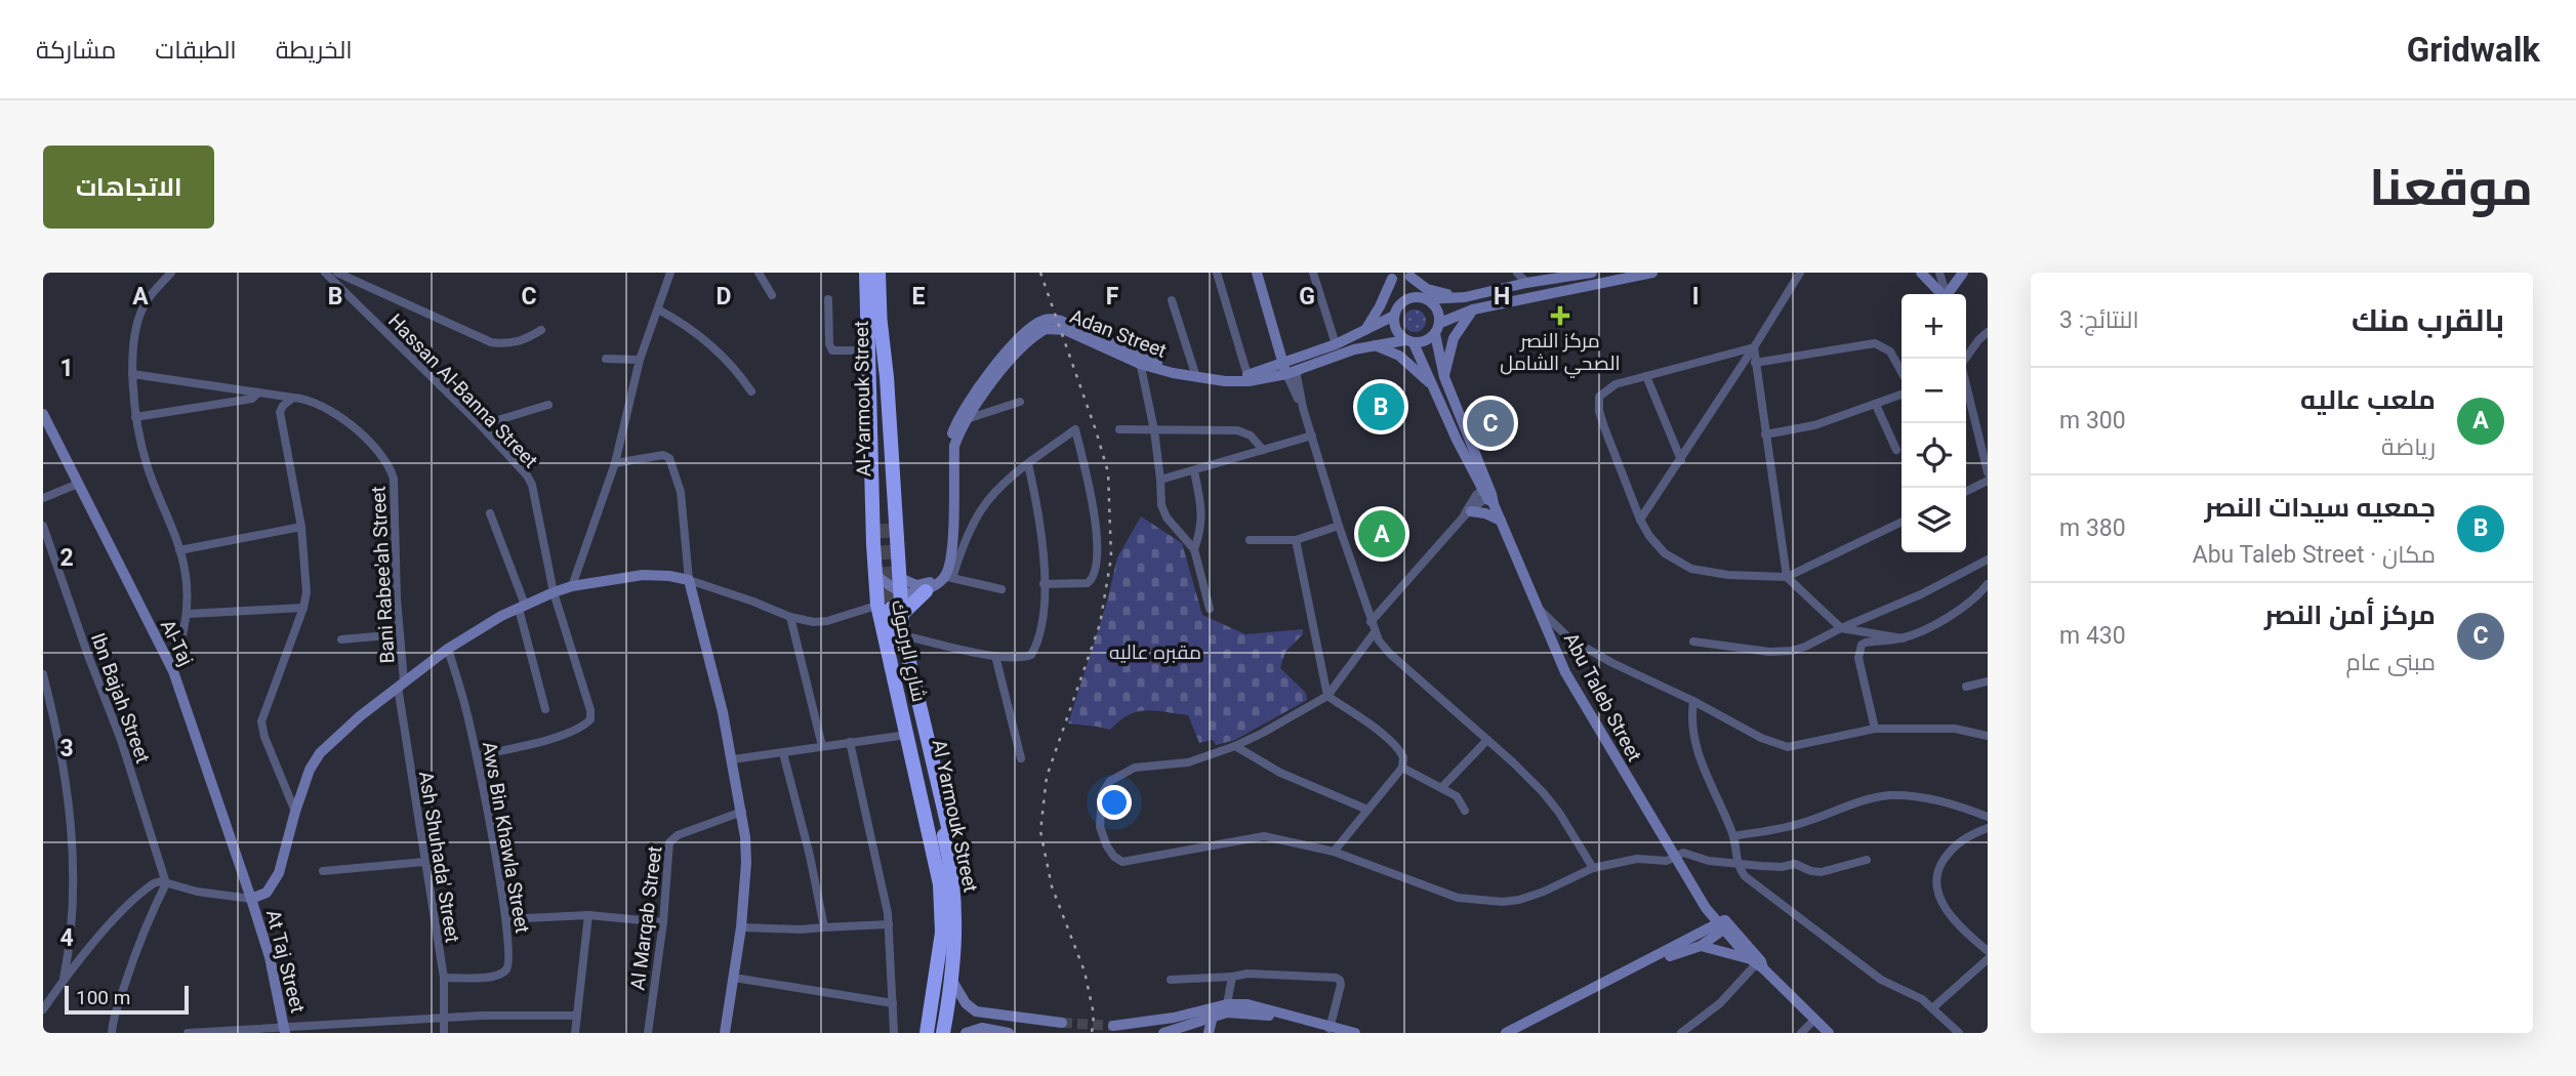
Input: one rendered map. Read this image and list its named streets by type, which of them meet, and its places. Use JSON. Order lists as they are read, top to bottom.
{
  "streets": {
    "highway": ["Al-Yarmouk Street", "شارع اليرموك", "Al Yarmouk Street"],
    "street": [
      "Adan Street",
      "Hassan Al-Banna Street",
      "Bani Rabee'ah Street",
      "Al-Taj",
      "Abu Taleb Street",
      "Ibn Bajah Street",
      "Aws Bin Khawla Street",
      "Ash Shuhada' Street",
      "Al Marqab Street",
      "At Taj Street"
    ]
  },
  "crossings": [
    ["Adan Street", "Abu Taleb Street"],
    ["Hassan Al-Banna Street", "Aws Bin Khawla Street"],
    ["Bani Rabee'ah Street", "Ash Shuhada' Street"],
    ["Al-Taj", "At Taj Street"],
    ["شارع اليرموك", "Al Yarmouk Street"],
    ["Aws Bin Khawla Street", "Ash Shuhada' Street"]
  ],
  "parks": ["مقبره عاليه"],
  "places": {
    "health": ["مركز النصر الصحي الشامل"]
  },
  "scale_bar": "100 m",
  "page": {
    "header": "Gridwalk",
    "nav": ["الخريطة", "الطبقات", "مشاركة"],
    "title": "موقعنا",
    "buttons": "الاتجاهات",
    "heading": ["بالقرب منك", "النتائج: 3"],
    "map_buttons": ["+", "−"],
    "list": [
      {
        "mark": "A",
        "name": "ملعب عاليه",
        "note": "رياضة",
        "value": "300 m"
      },
      {
        "mark": "B",
        "name": "جمعيه سيدات النصر",
        "note": "مكان · Abu Taleb Street",
        "value": "380 m"
      },
      {
        "mark": "C",
        "name": "مركز أمن النصر",
        "note": "مبنى عام",
        "value": "430 m"
      }
    ],
    "pins": ["B", "C", "A"],
    "scale": "100 m"
  },
  "grid": {
    "columns": [
      "A",
      "B",
      "C",
      "D",
      "E",
      "F",
      "G",
      "H",
      "I"
    ],
    "rows": [
      "1",
      "2",
      "3",
      "4"
    ]
  }
}
